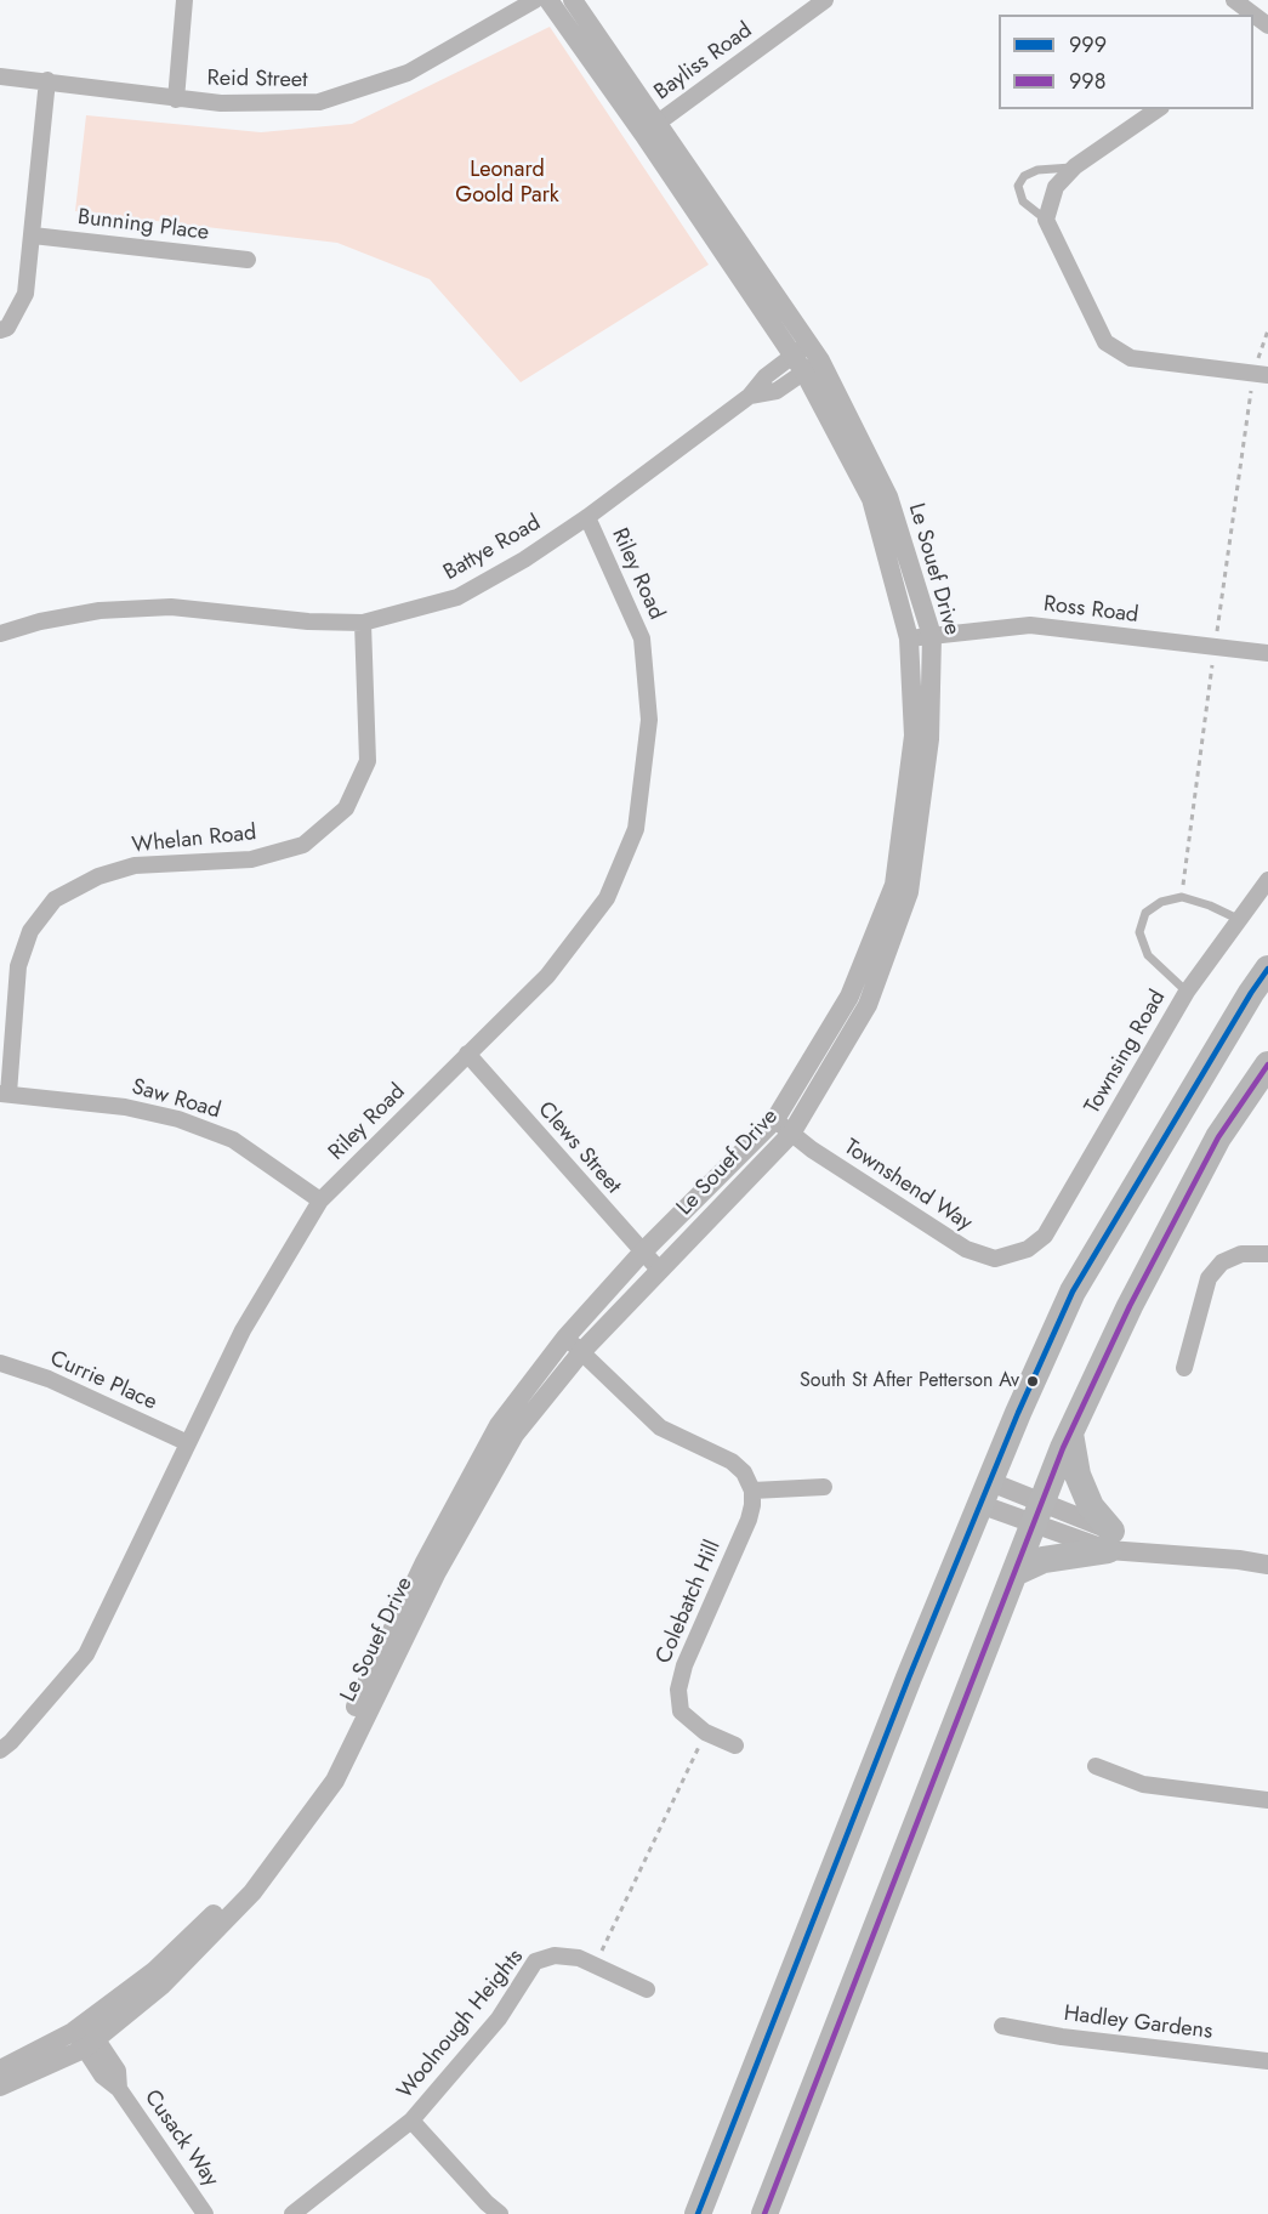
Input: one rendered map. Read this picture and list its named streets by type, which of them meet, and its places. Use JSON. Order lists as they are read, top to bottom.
{
  "streets": {
    "street": [
      "Bayliss Road",
      "Reid Street",
      "Bunning Place",
      "Battye Road",
      "Le Souef Drive",
      "Riley Road",
      "Ross Road",
      "Whelan Road",
      "Townsing Road",
      "Saw Road",
      "Clews Street",
      "Townshend Way",
      "Currie Place",
      "Colebatch Hill",
      "Hadley Gardens",
      "Woolnough Heights",
      "Cusack Way"
    ]
  },
  "crossings": [
    ["Bayliss Road", "Le Souef Drive"],
    ["Battye Road", "Le Souef Drive"],
    ["Battye Road", "Riley Road"],
    ["Battye Road", "Whelan Road"],
    ["Le Souef Drive", "Ross Road"],
    ["Le Souef Drive", "Clews Street"],
    ["Le Souef Drive", "Townshend Way"],
    ["Le Souef Drive", "Cusack Way"],
    ["Riley Road", "Saw Road"],
    ["Riley Road", "Clews Street"],
    ["Riley Road", "Currie Place"],
    ["Whelan Road", "Saw Road"],
    ["Townsing Road", "Townshend Way"]
  ],
  "parks": ["Leonard Goold Park"],
  "places": ["South St After Petterson Av"],
  "lines": ["transit line 999", "transit line 998"],
  "legend": ["999", "998"]
}
